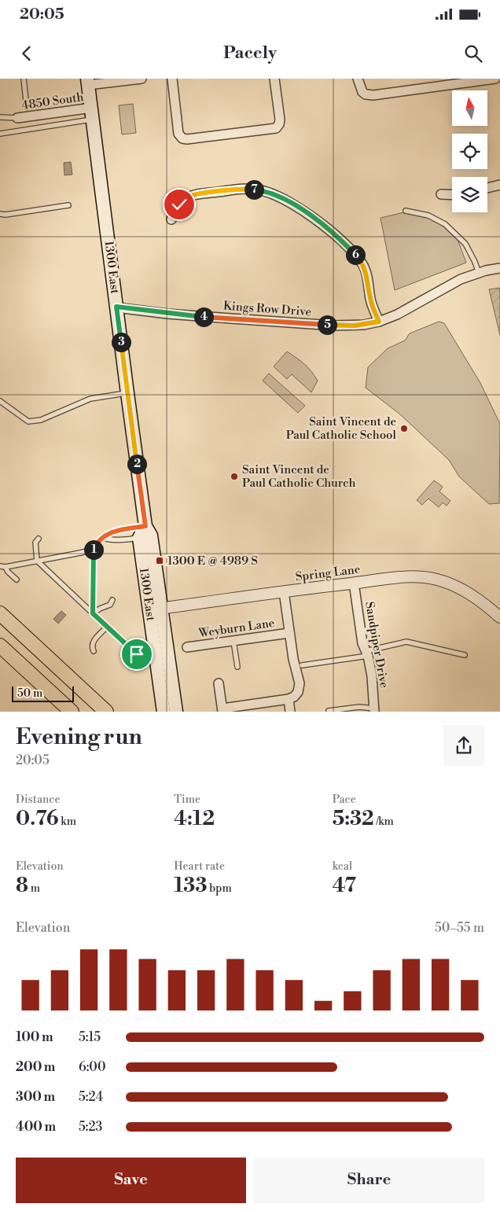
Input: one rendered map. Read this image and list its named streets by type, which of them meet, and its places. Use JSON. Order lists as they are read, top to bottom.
{
  "streets": {
    "main road": ["1300 East"],
    "street": [
      "4850 South",
      "Kings Row Drive",
      "Spring Lane",
      "Weyburn Lane",
      "Sandpiper Drive"
    ]
  },
  "crossings": [
    ["4850 South", "1300 East"],
    ["1300 East", "Kings Row Drive"],
    ["1300 East", "Spring Lane"],
    ["Spring Lane", "Sandpiper Drive"]
  ],
  "places": {
    "other": ["Saint Vincent de Paul Catholic School", "Saint Vincent de Paul Catholic Church"],
    "transit": ["1300 E @ 4989 S"]
  },
  "scale_bar": "50 m",
  "north": "top",
  "page": {
    "status": "20:05",
    "header": "Pacely",
    "pins": [
      "7",
      "6",
      "4",
      "5",
      "3",
      "2",
      "1"
    ],
    "scale": "50 m",
    "heading": ["Evening run", "20:05"],
    "stats": [
      ["Distance", "0.76 km"],
      ["Time", "4:12"],
      ["Pace", "5:32 /km"],
      ["Elevation", "8 m"],
      ["Heart rate", "133 bpm"],
      ["kcal", "47"]
    ],
    "chart": ["Elevation", "50–55 m"],
    "list": [
      {
        "name": "100 m",
        "note": "5:15"
      },
      {
        "name": "200 m",
        "note": "6:00"
      },
      {
        "name": "300 m",
        "note": "5:24"
      },
      {
        "name": "400 m",
        "note": "5:23"
      }
    ],
    "buttons": ["Save", "Share"]
  }
}
